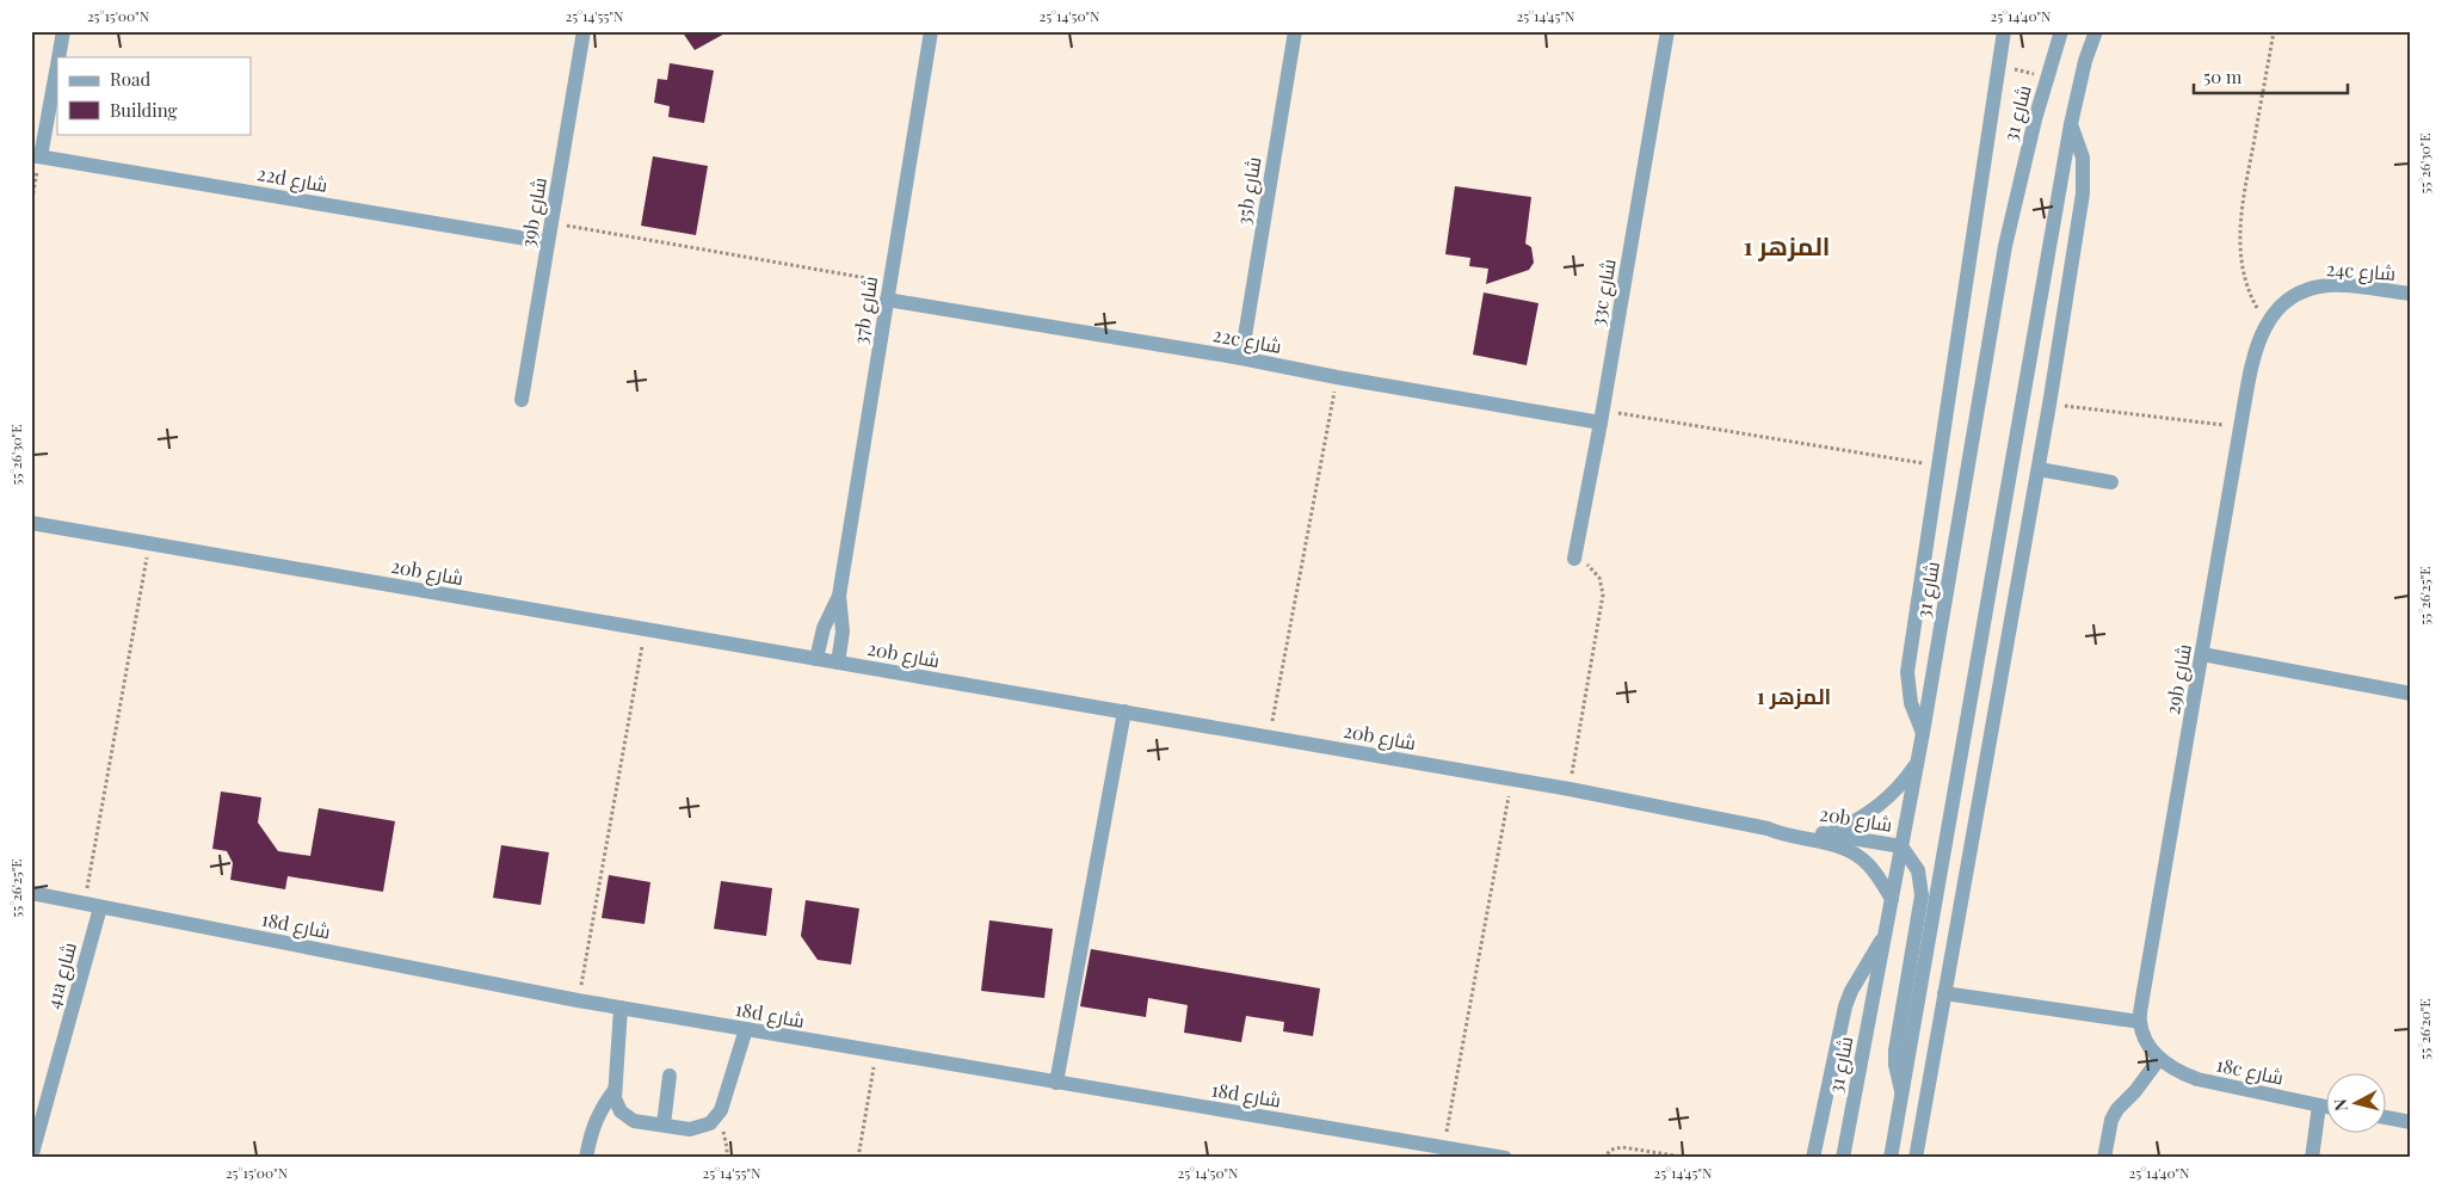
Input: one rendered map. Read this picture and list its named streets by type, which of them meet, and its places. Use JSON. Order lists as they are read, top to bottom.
{
  "streets": {
    "street": [
      "شارع 31",
      "22d شارع",
      "35b شارع",
      "39b شارع",
      "24c شارع",
      "33c شارع",
      "37b شارع",
      "22c شارع",
      "20b شارع",
      "29b شارع",
      "18d شارع",
      "41a شارع",
      "18c شارع"
    ]
  },
  "crossings": [
    ["شارع 31", "20b شارع"],
    ["22d شارع", "39b شارع"],
    ["35b شارع", "22c شارع"],
    ["24c شارع", "29b شارع"],
    ["33c شارع", "22c شارع"],
    ["37b شارع", "22c شارع"],
    ["37b شارع", "20b شارع"],
    ["29b شارع", "18c شارع"],
    ["18d شارع", "41a شارع"]
  ],
  "districts": ["المزهر 1", "المزهر 1"],
  "legend": ["Road", "Building"],
  "scale_bar": "50 m",
  "north": "left",
  "coordinates": [
    "25°15'00\"N",
    "25°14'55\"N",
    "25°14'50\"N",
    "25°14'45\"N",
    "25°14'40\"N",
    "55°26'30\"E",
    "55°26'25\"E",
    "55°26'20\"E"
  ]
}
